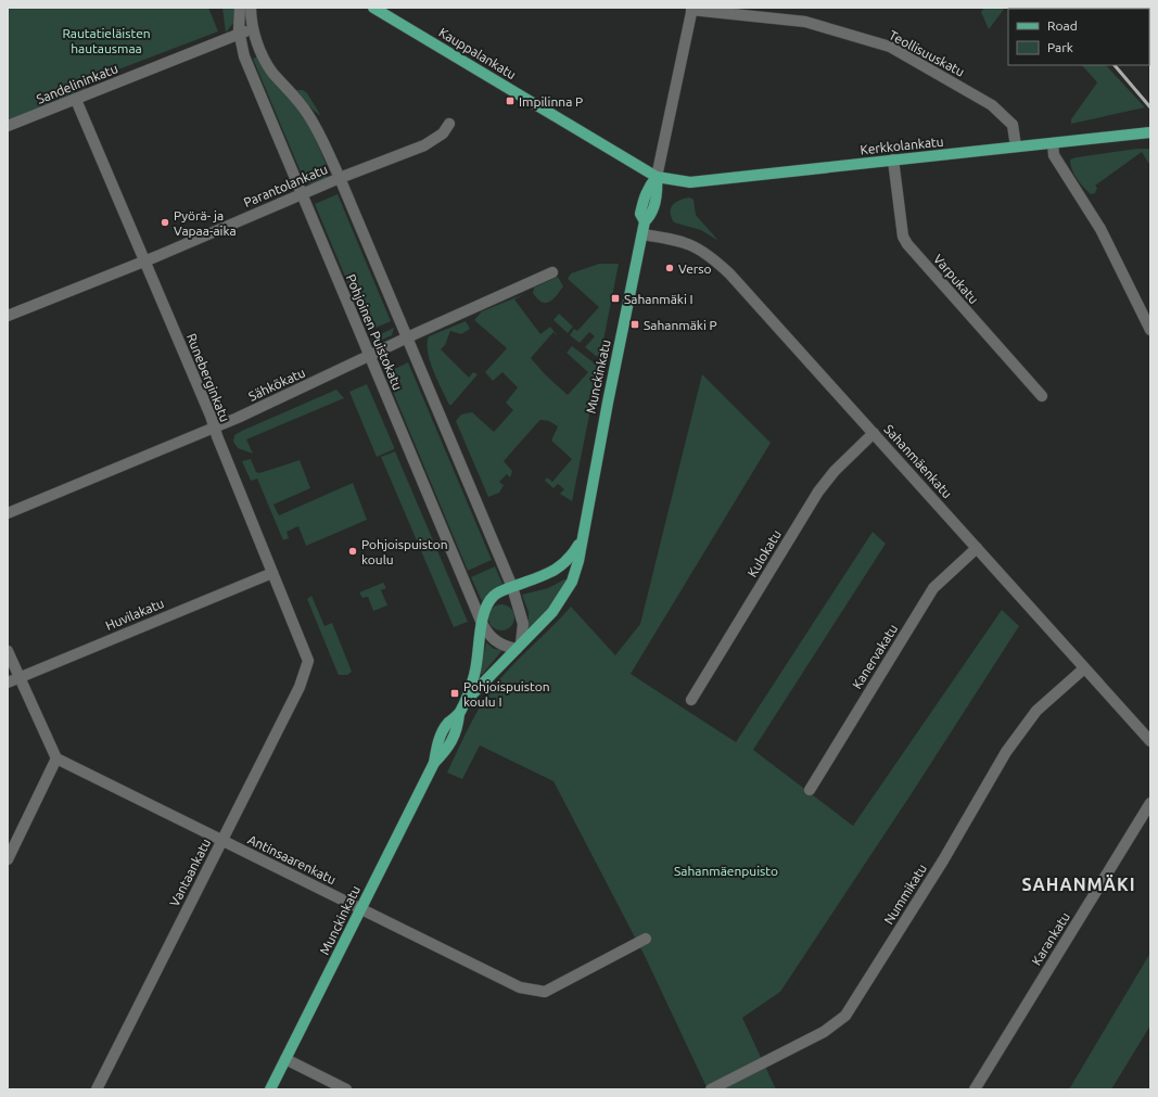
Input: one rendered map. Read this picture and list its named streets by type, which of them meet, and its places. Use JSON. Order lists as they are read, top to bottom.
{
  "streets": {
    "main road": ["Kauppalankatu", "Kerkkolankatu", "Munckinkatu"],
    "street": [
      "Teollisuuskatu",
      "Sandelininkatu",
      "Parantolankatu",
      "Varpukatu",
      "Pohjoinen Puistokatu",
      "Runeberginkatu",
      "Sähkökatu",
      "Sahanmäenkatu",
      "Kulokatu",
      "Huvilakatu",
      "Kanervakatu",
      "Antinsaarenkatu",
      "Vantaankatu",
      "Nummikatu",
      "Karankatu"
    ]
  },
  "crossings": [
    ["Kauppalankatu", "Kerkkolankatu"],
    ["Kauppalankatu", "Munckinkatu"],
    ["Teollisuuskatu", "Kerkkolankatu"],
    ["Teollisuuskatu", "Munckinkatu"],
    ["Sandelininkatu", "Pohjoinen Puistokatu"],
    ["Sandelininkatu", "Runeberginkatu"],
    ["Kerkkolankatu", "Varpukatu"],
    ["Kerkkolankatu", "Munckinkatu"],
    ["Parantolankatu", "Pohjoinen Puistokatu"],
    ["Parantolankatu", "Runeberginkatu"],
    ["Pohjoinen Puistokatu", "Munckinkatu"],
    ["Pohjoinen Puistokatu", "Sähkökatu"],
    ["Munckinkatu", "Sahanmäenkatu"],
    ["Munckinkatu", "Antinsaarenkatu"],
    ["Runeberginkatu", "Sähkökatu"],
    ["Runeberginkatu", "Huvilakatu"],
    ["Runeberginkatu", "Vantaankatu"],
    ["Sahanmäenkatu", "Kulokatu"],
    ["Sahanmäenkatu", "Kanervakatu"],
    ["Sahanmäenkatu", "Nummikatu"],
    ["Antinsaarenkatu", "Vantaankatu"]
  ],
  "districts": ["SAHANMÄKI"],
  "parks": ["Rautatieläisten hautausmaa", "Sahanmäenpuisto"],
  "places": {
    "transit": [
      "Impilinna P",
      "Sahanmäki I",
      "Sahanmäki P",
      "Pohjoispuiston koulu I"
    ],
    "other": ["Pyörä- ja Vapaa-aika", "Verso", "Pohjoispuiston koulu"]
  },
  "legend": ["Road", "Park"]
}
